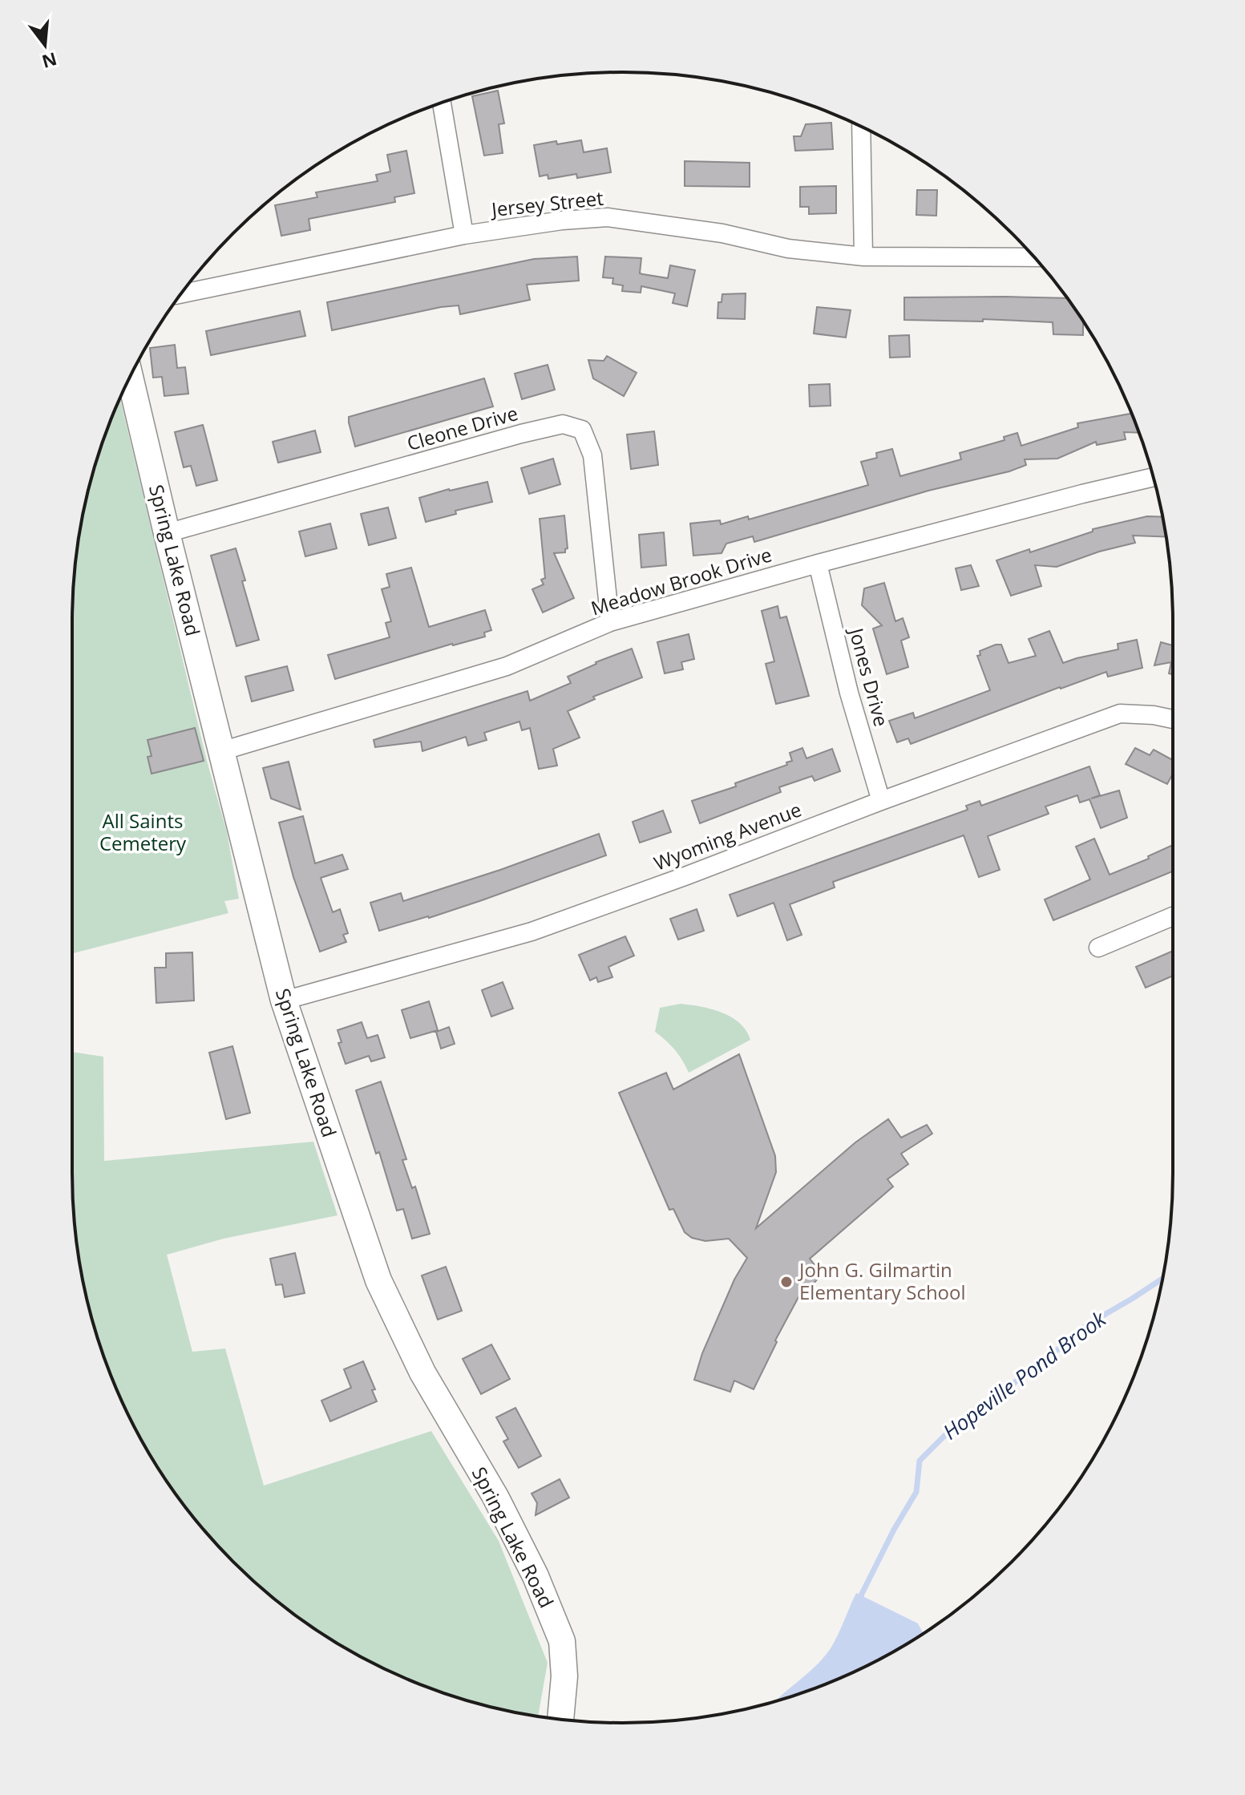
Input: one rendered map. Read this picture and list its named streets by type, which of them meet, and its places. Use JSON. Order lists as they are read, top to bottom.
{
  "streets": {
    "main road": ["Spring Lake Road"],
    "street": [
      "Jersey Street",
      "Cleone Drive",
      "Meadow Brook Drive",
      "Jones Drive",
      "Wyoming Avenue"
    ]
  },
  "crossings": [
    ["Cleone Drive", "Spring Lake Road"],
    ["Cleone Drive", "Meadow Brook Drive"],
    ["Spring Lake Road", "Meadow Brook Drive"],
    ["Spring Lake Road", "Wyoming Avenue"],
    ["Meadow Brook Drive", "Jones Drive"],
    ["Jones Drive", "Wyoming Avenue"]
  ],
  "water": ["Hopeville Pond Brook"],
  "parks": ["All Saints Cemetery"],
  "places": ["John G. Gilmartin Elementary School"],
  "north": "bottom"
}
